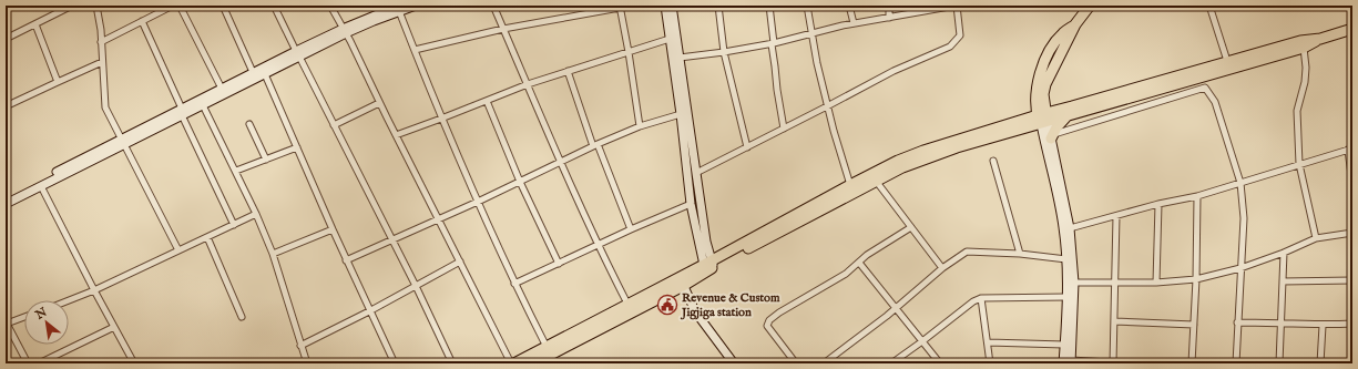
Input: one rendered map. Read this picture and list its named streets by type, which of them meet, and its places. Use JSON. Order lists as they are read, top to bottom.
{
  "places": {
    "public building": ["Revenue & Custom Jigjiga station"]
  },
  "north": "top left"
}
